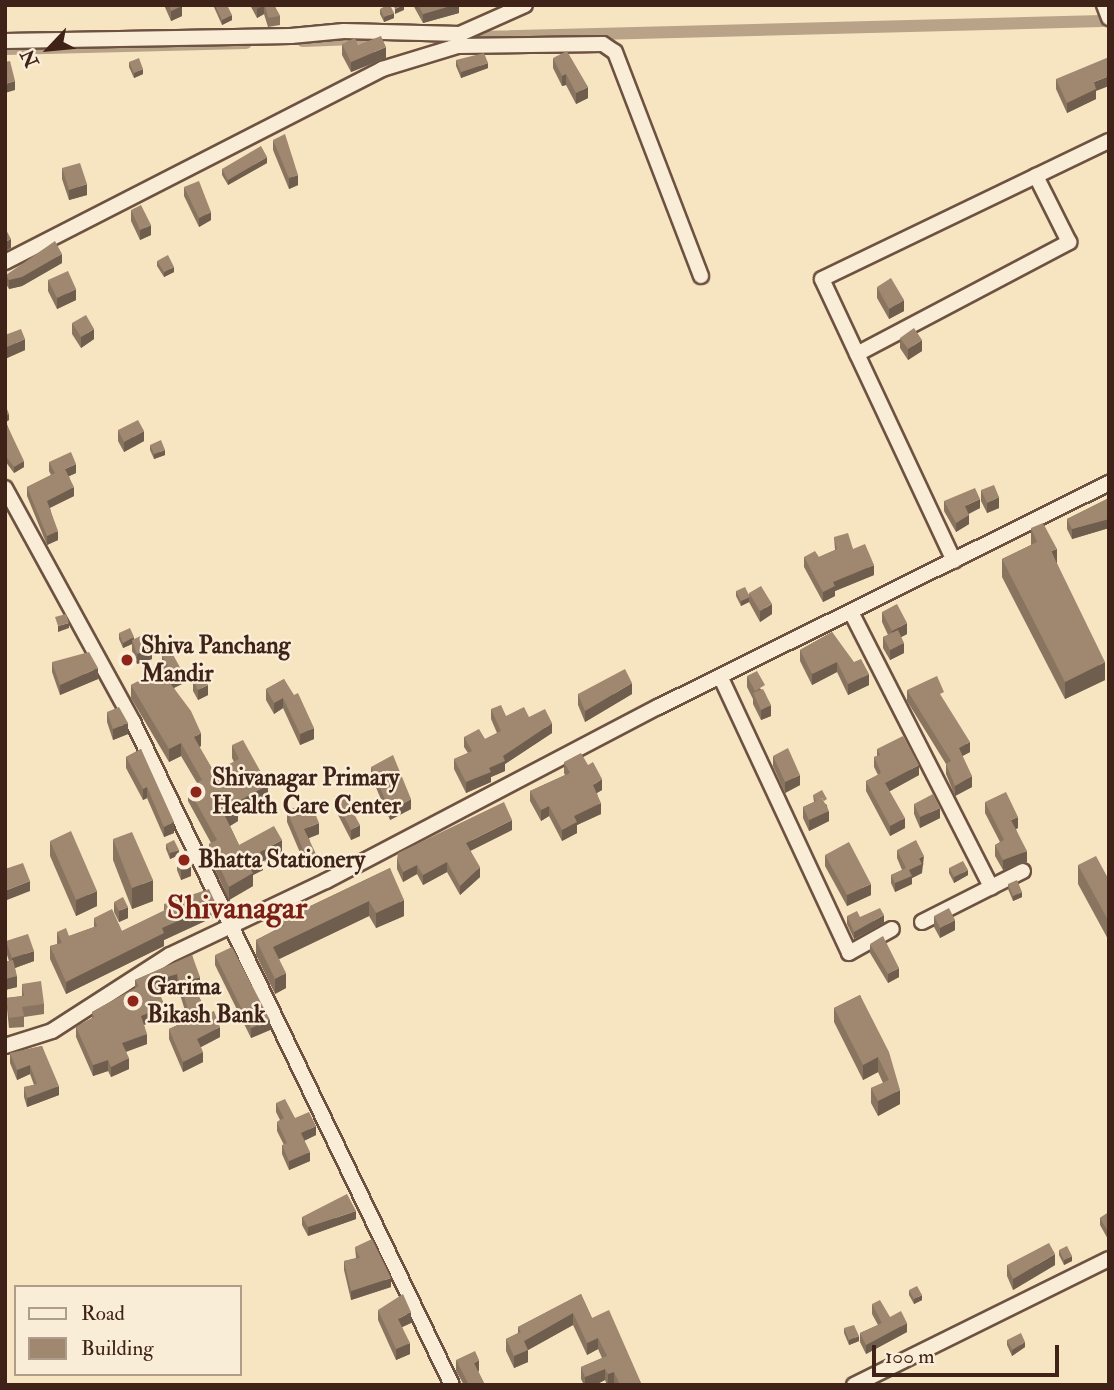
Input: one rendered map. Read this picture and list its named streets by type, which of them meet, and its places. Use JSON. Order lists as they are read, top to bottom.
{
  "districts": ["Shivanagar"],
  "places": [
    "Shiva Panchang Mandir",
    "Shivanagar Primary Health Care Center",
    "Bhatta Stationery",
    "Garima Bikash Bank"
  ],
  "legend": ["Road", "Building"],
  "scale_bar": "100 m",
  "north": "bottom left"
}
